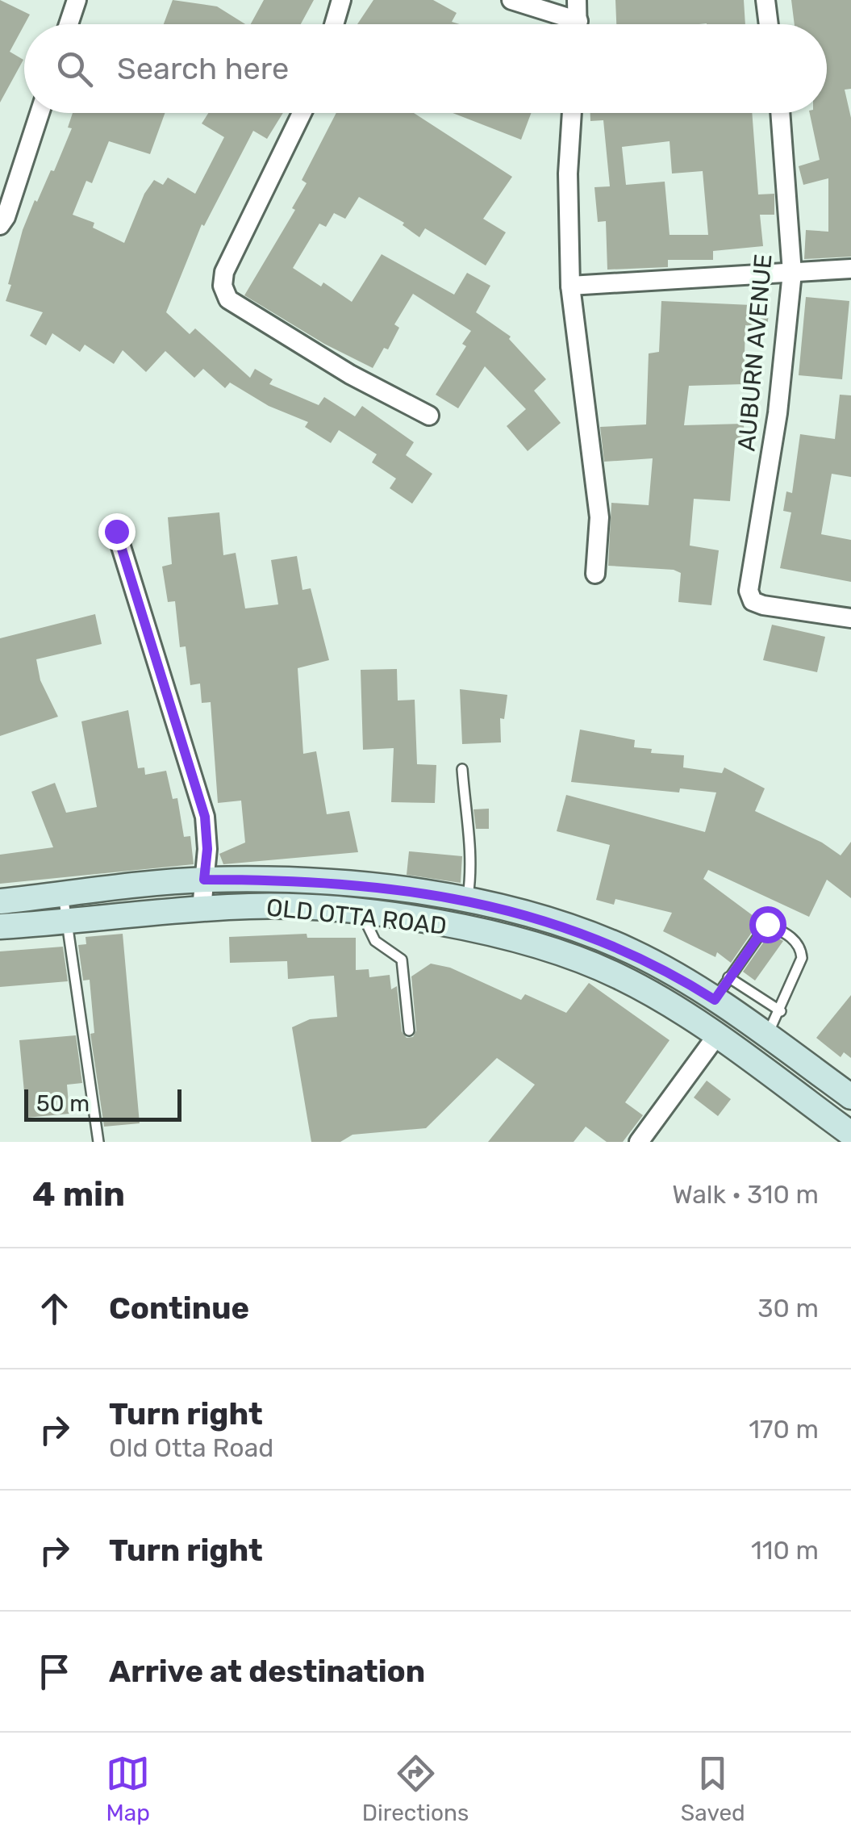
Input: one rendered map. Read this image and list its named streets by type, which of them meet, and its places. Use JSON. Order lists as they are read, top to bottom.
{
  "streets": {
    "main road": ["OLD OTTA ROAD"],
    "street": ["AUBURN AVENUE"]
  },
  "scale_bar": "50 m",
  "page": {
    "search": "Search here",
    "scale": "50 m",
    "heading": ["4 min", "Walk · 310 m"],
    "list": [
      ["Continue", "30 m"],
      ["Turn right", "Old Otta Road", "170 m"],
      ["Turn right", "110 m"],
      "Arrive at destination"
    ],
    "nav": ["Map", "Directions", "Saved"]
  }
}
